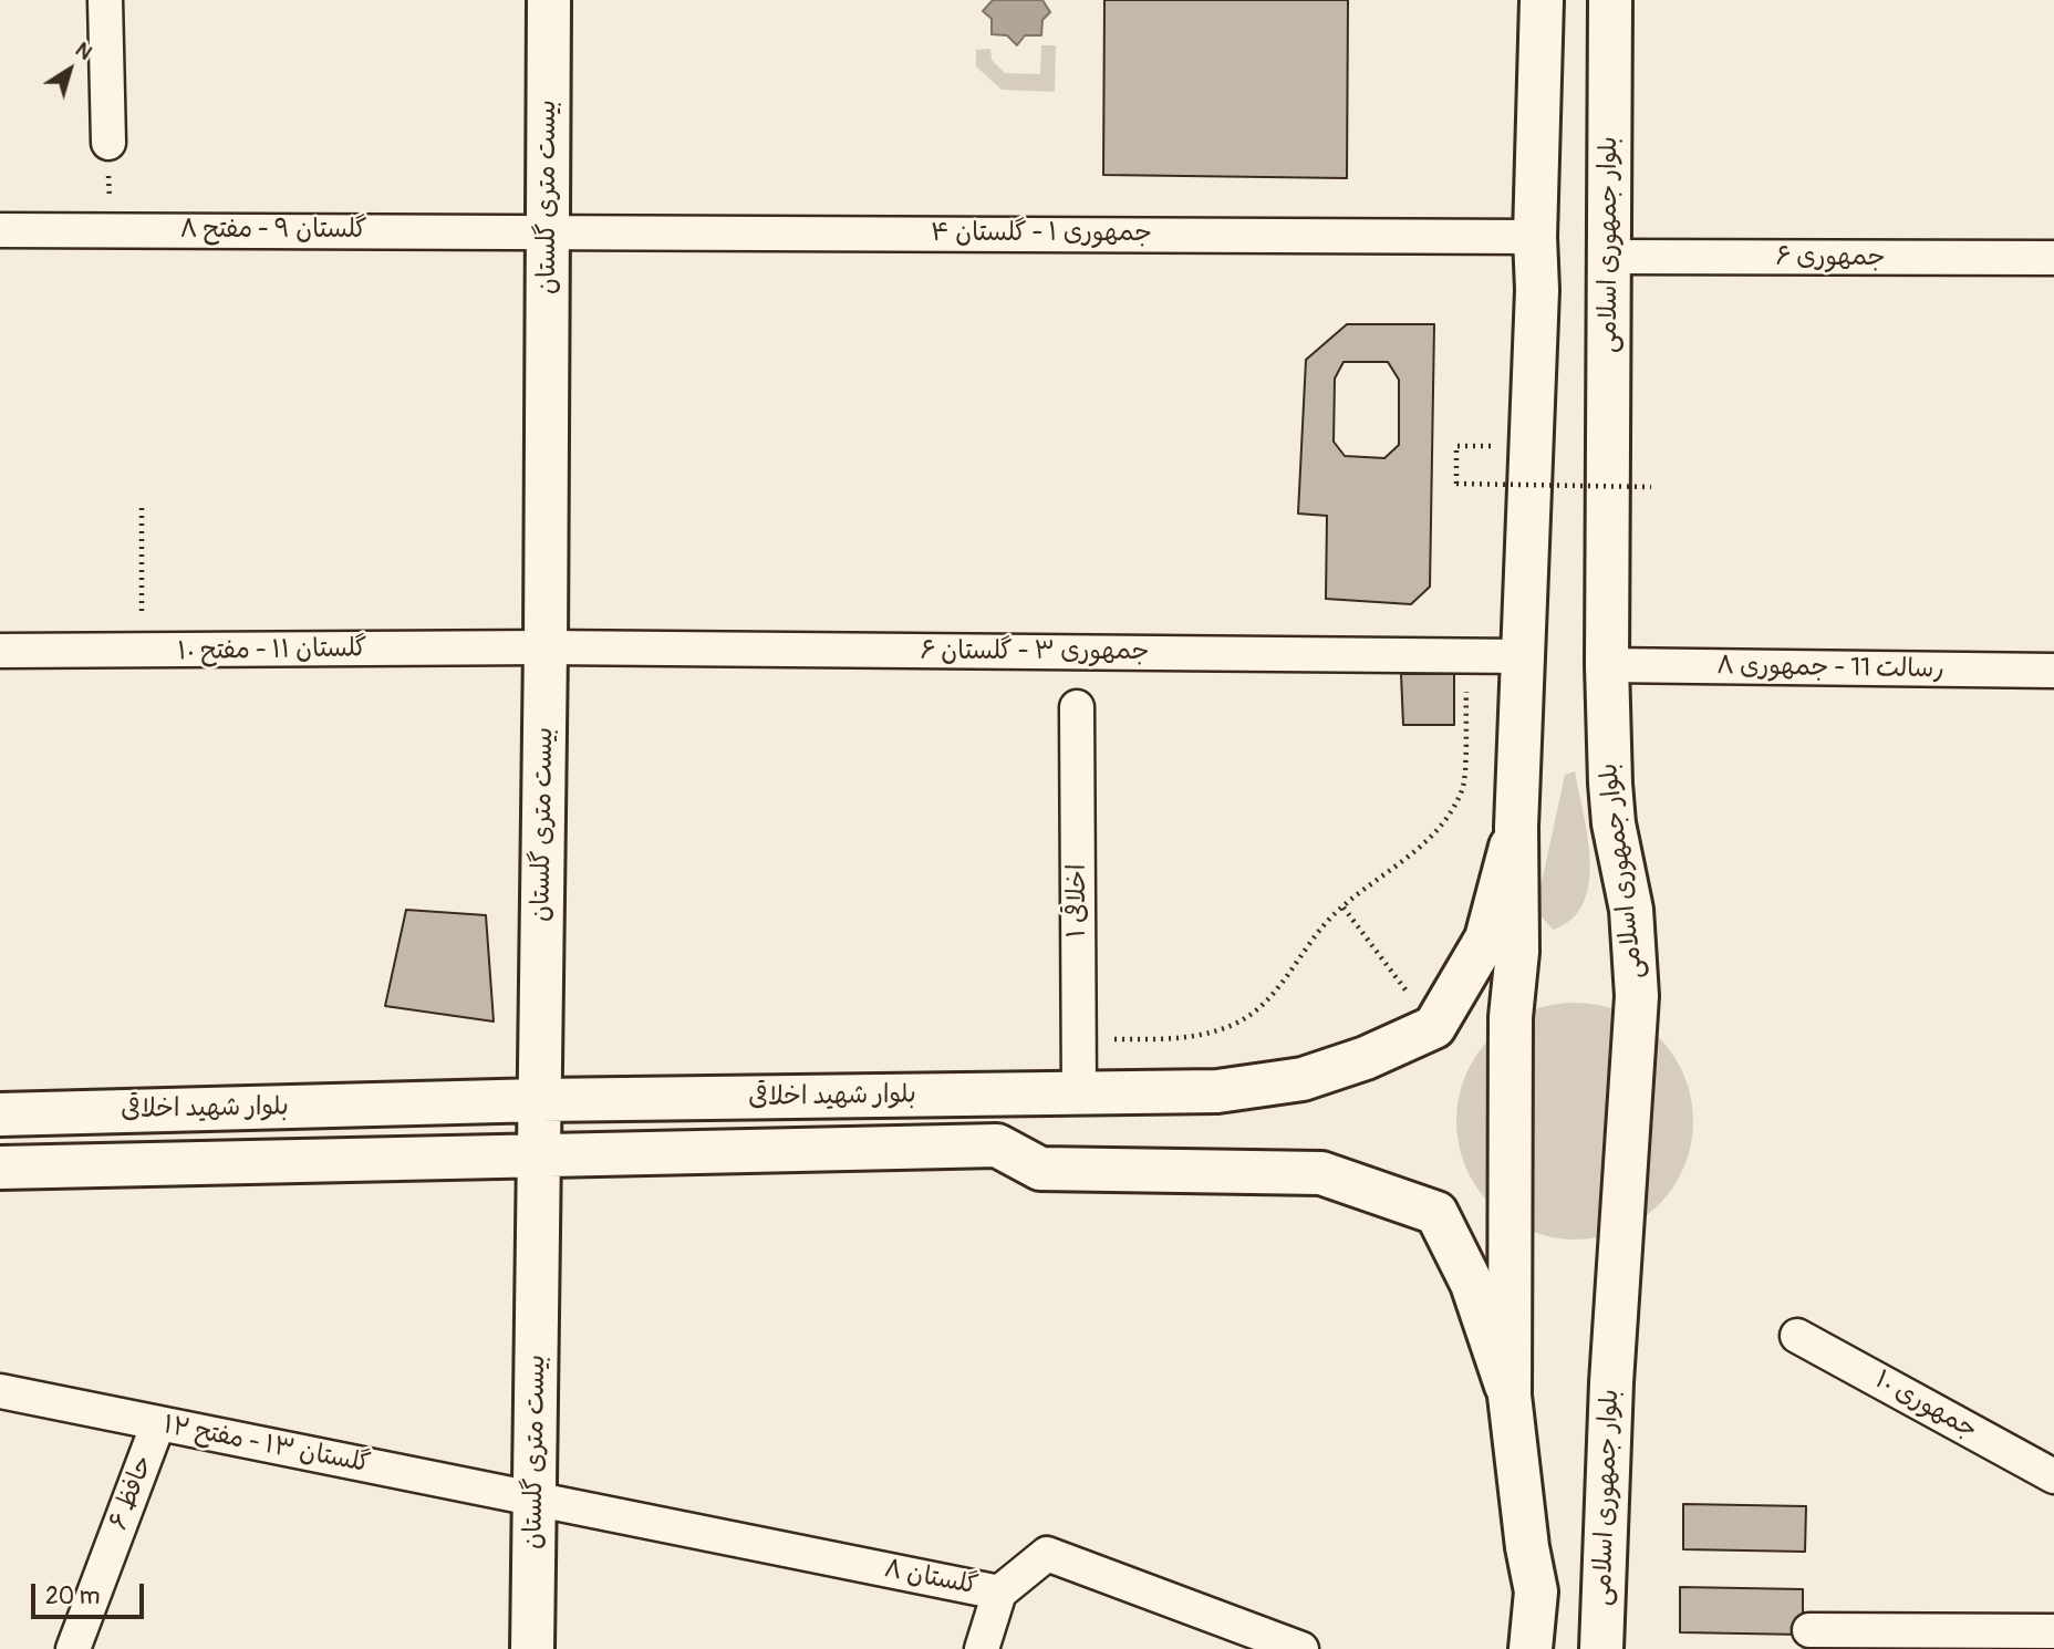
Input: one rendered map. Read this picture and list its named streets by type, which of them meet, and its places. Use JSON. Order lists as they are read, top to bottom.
{
  "streets": {
    "main road": ["بیست متری گلستان", "بلوار جمهوری اسلامی", "بلوار شهید اخلاقی"],
    "street": [
      "گلستان ۹ - مفتح ۸",
      "جمهوری ۱ - گلستان ۴",
      "جمهوری ۶",
      "گلستان ۱۱ - مفتح ۱۰",
      "جمهوری ۳ - گلستان ۶",
      "رسالت 11 - جمهوری ۸",
      "اخلاقی ۱",
      "جمهوری ۱۰",
      "گلستان ۱۳ - مفتح ۱۲",
      "حافظ ۶",
      "گلستان ۸"
    ]
  },
  "crossings": [
    ["بیست متری گلستان", "گلستان ۹ - مفتح ۸"],
    ["بیست متری گلستان", "جمهوری ۱ - گلستان ۴"],
    ["بیست متری گلستان", "گلستان ۱۱ - مفتح ۱۰"],
    ["بیست متری گلستان", "جمهوری ۳ - گلستان ۶"],
    ["بیست متری گلستان", "بلوار شهید اخلاقی"],
    ["بیست متری گلستان", "گلستان ۱۳ - مفتح ۱۲"],
    ["بیست متری گلستان", "گلستان ۸"],
    ["گلستان ۹ - مفتح ۸", "جمهوری ۱ - گلستان ۴"],
    ["بلوار جمهوری اسلامی", "جمهوری ۶"],
    ["بلوار جمهوری اسلامی", "رسالت 11 - جمهوری ۸"],
    ["گلستان ۱۱ - مفتح ۱۰", "جمهوری ۳ - گلستان ۶"],
    ["اخلاقی ۱", "بلوار شهید اخلاقی"],
    ["گلستان ۱۳ - مفتح ۱۲", "حافظ ۶"],
    ["گلستان ۱۳ - مفتح ۱۲", "گلستان ۸"]
  ],
  "scale_bar": "20 m",
  "north": "top right"
}
